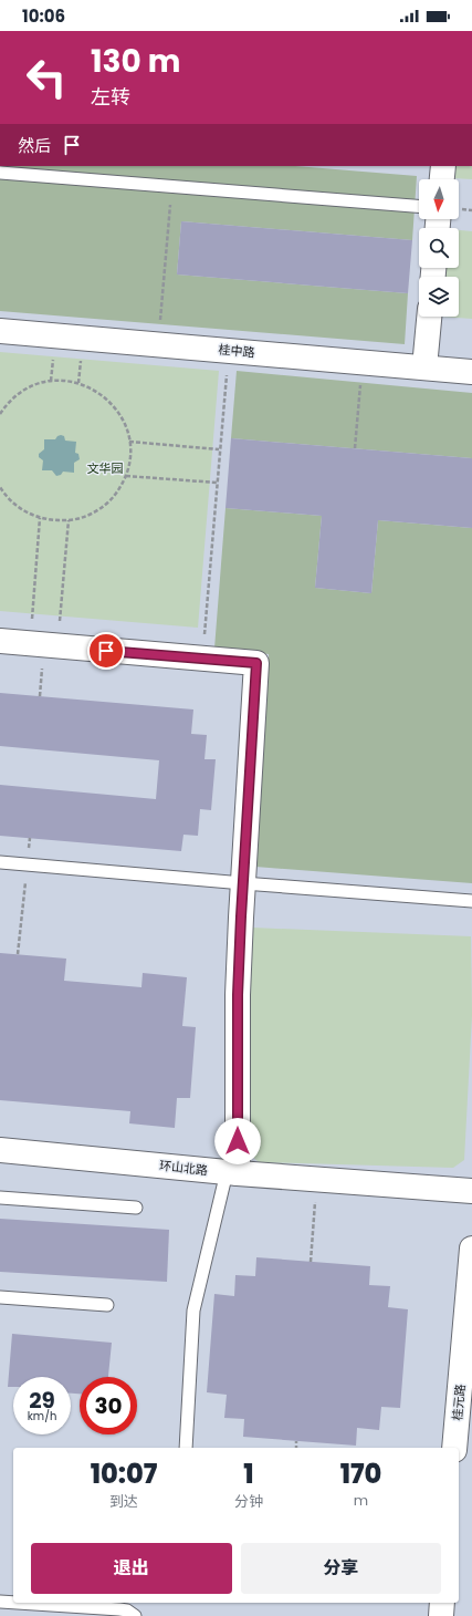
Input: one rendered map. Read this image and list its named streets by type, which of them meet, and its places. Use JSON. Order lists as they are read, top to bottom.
{
  "streets": {
    "street": ["桂中路", "环山北路", "桂元路"]
  },
  "parks": ["文华园"],
  "north": "bottom",
  "page": {
    "status": "10:06",
    "turn": ["130 m", "左转"],
    "then": "然后",
    "speed": "29 km/h",
    "limit": "30",
    "eta": [
      "10:07",
      "到达",
      "1",
      "分钟",
      "170",
      "m"
    ],
    "buttons": ["退出", "分享"]
  }
}
